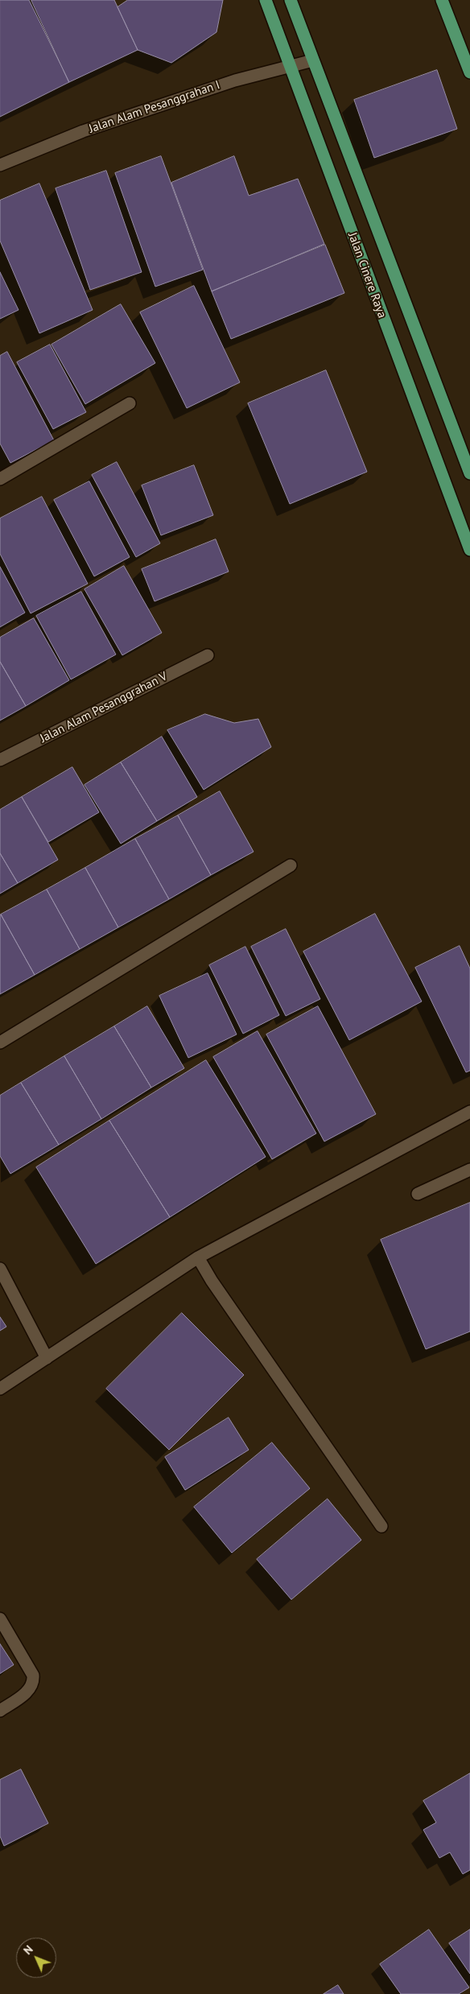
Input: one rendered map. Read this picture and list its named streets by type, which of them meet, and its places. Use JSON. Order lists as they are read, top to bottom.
{
  "streets": {
    "main road": ["Jalan Cinere Raya"],
    "street": ["Jalan Alam Pesanggrahan I", "Jalan Alam Pesanggrahan V"]
  },
  "crossings": [
    ["Jalan Alam Pesanggrahan I", "Jalan Cinere Raya"]
  ],
  "north": "top left"
}
